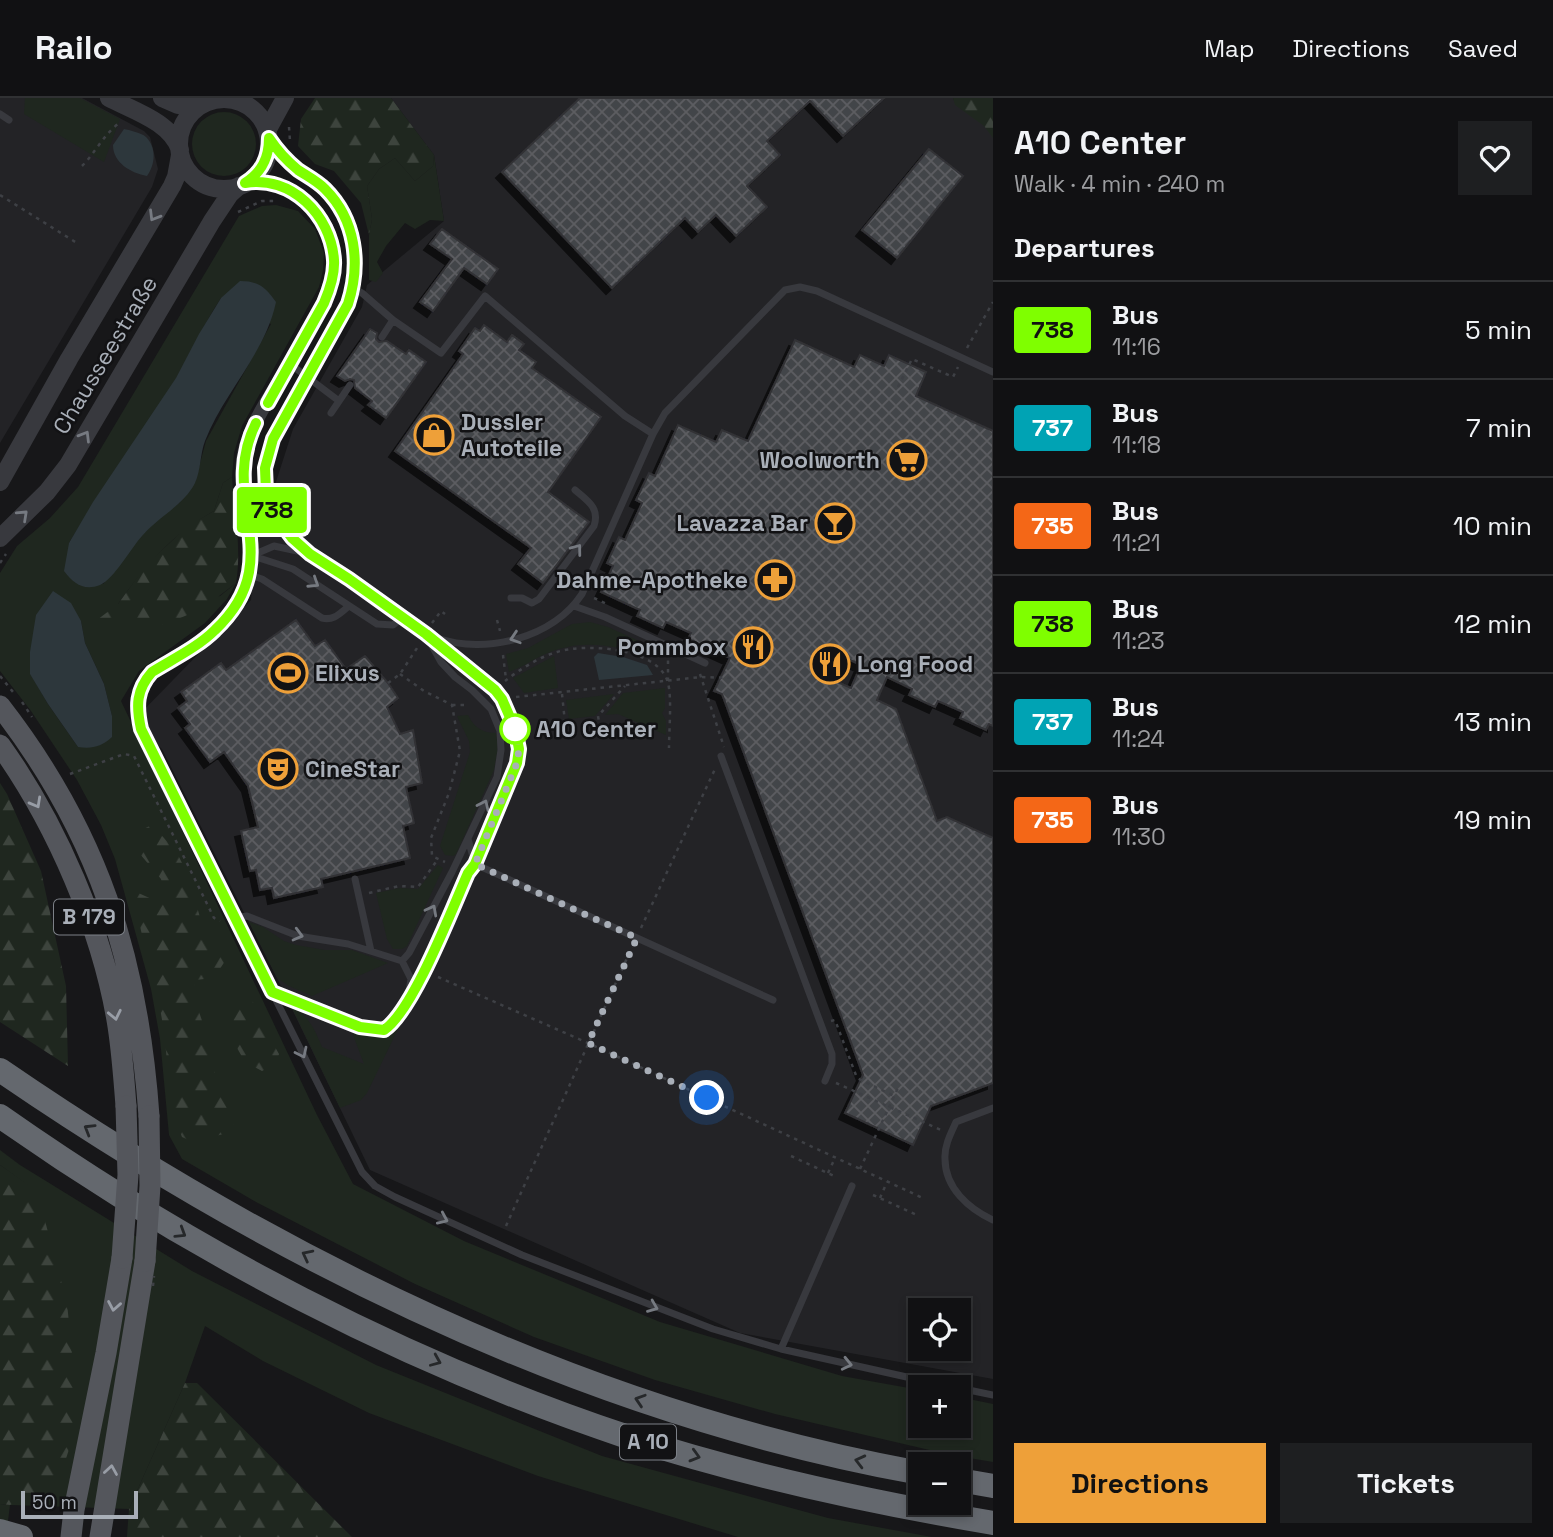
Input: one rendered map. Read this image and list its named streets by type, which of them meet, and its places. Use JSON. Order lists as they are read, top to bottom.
{
  "streets": {
    "highway": ["A 10"],
    "main road": ["B 179"],
    "street": ["Chausseestraße"]
  },
  "places": {
    "shop": ["Dussler Autoteile"],
    "supermarket": ["Woolworth"],
    "bar": ["Lavazza Bar"],
    "pharmacy": ["Dahme-Apotheke"],
    "restaurant": ["Pommbox", "Long Food"],
    "sports": ["Elixus"],
    "other": ["A10 Center"],
    "theatre": ["CineStar"]
  },
  "lines": ["bus line 738"],
  "scale_bar": "50 m",
  "page": {
    "header": "Railo",
    "nav": ["Map", "Directions", "Saved"],
    "on_map": "738",
    "heading": [
      ["A10 Center", "Walk · 4 min · 240 m"],
      "Departures"
    ],
    "list": [
      {
        "mark": "738",
        "name": "Bus",
        "note": "11:16",
        "value": "5 min"
      },
      {
        "mark": "737",
        "name": "Bus",
        "note": "11:18",
        "value": "7 min"
      },
      {
        "mark": "735",
        "name": "Bus",
        "note": "11:21",
        "value": "10 min"
      },
      {
        "mark": "738",
        "name": "Bus",
        "note": "11:23",
        "value": "12 min"
      },
      {
        "mark": "737",
        "name": "Bus",
        "note": "11:24",
        "value": "13 min"
      },
      {
        "mark": "735",
        "name": "Bus",
        "note": "11:30",
        "value": "19 min"
      }
    ],
    "map_buttons": ["+", "−"],
    "buttons": ["Directions", "Tickets"],
    "scale": "50 m"
  }
}
